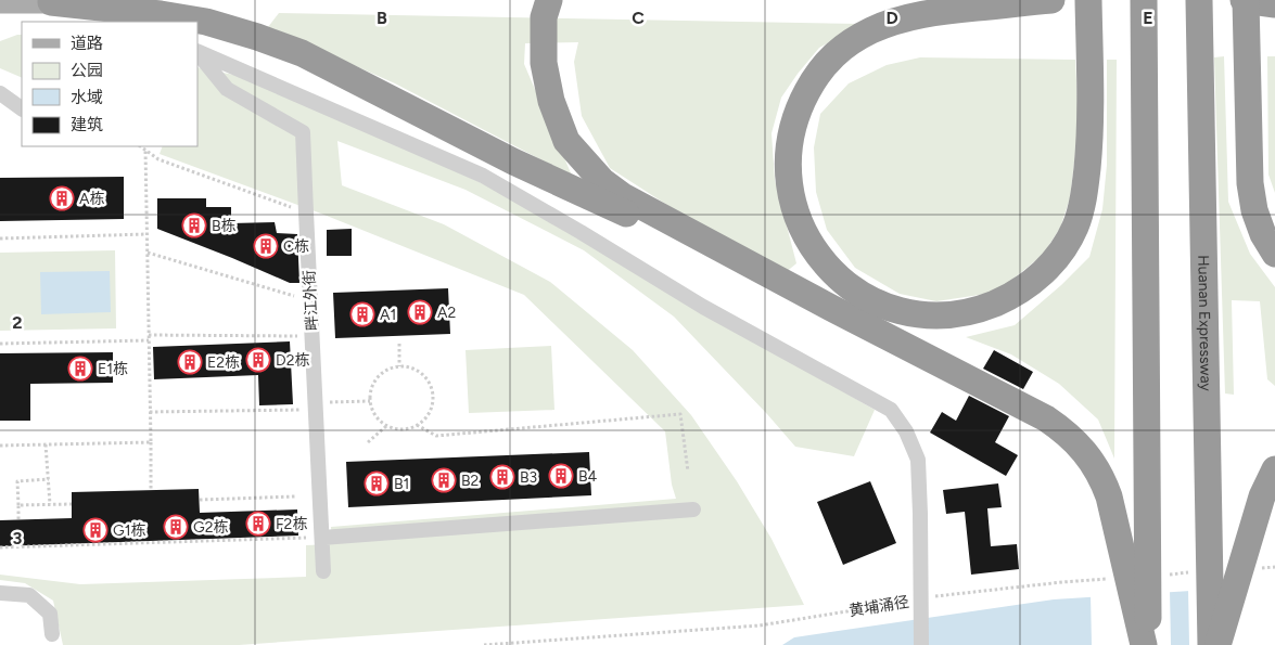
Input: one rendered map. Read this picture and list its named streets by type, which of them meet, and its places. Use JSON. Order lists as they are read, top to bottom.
{
  "streets": {
    "highway": ["Huanan Expressway"],
    "street": ["畔江外街"],
    "path": ["黄埔涌径"]
  },
  "places": {
    "building": [
      "A栋",
      "B栋",
      "C栋",
      "A2",
      "A1",
      "D2栋",
      "E2栋",
      "E1栋",
      "B4",
      "B3",
      "B2",
      "B1",
      "F2栋",
      "G2栋",
      "G1栋"
    ]
  },
  "legend": [
    "道路",
    "公园",
    "水域",
    "建筑"
  ],
  "grid": {
    "columns": [
      "B",
      "C",
      "D",
      "E"
    ],
    "rows": ["2", "3"]
  }
}
